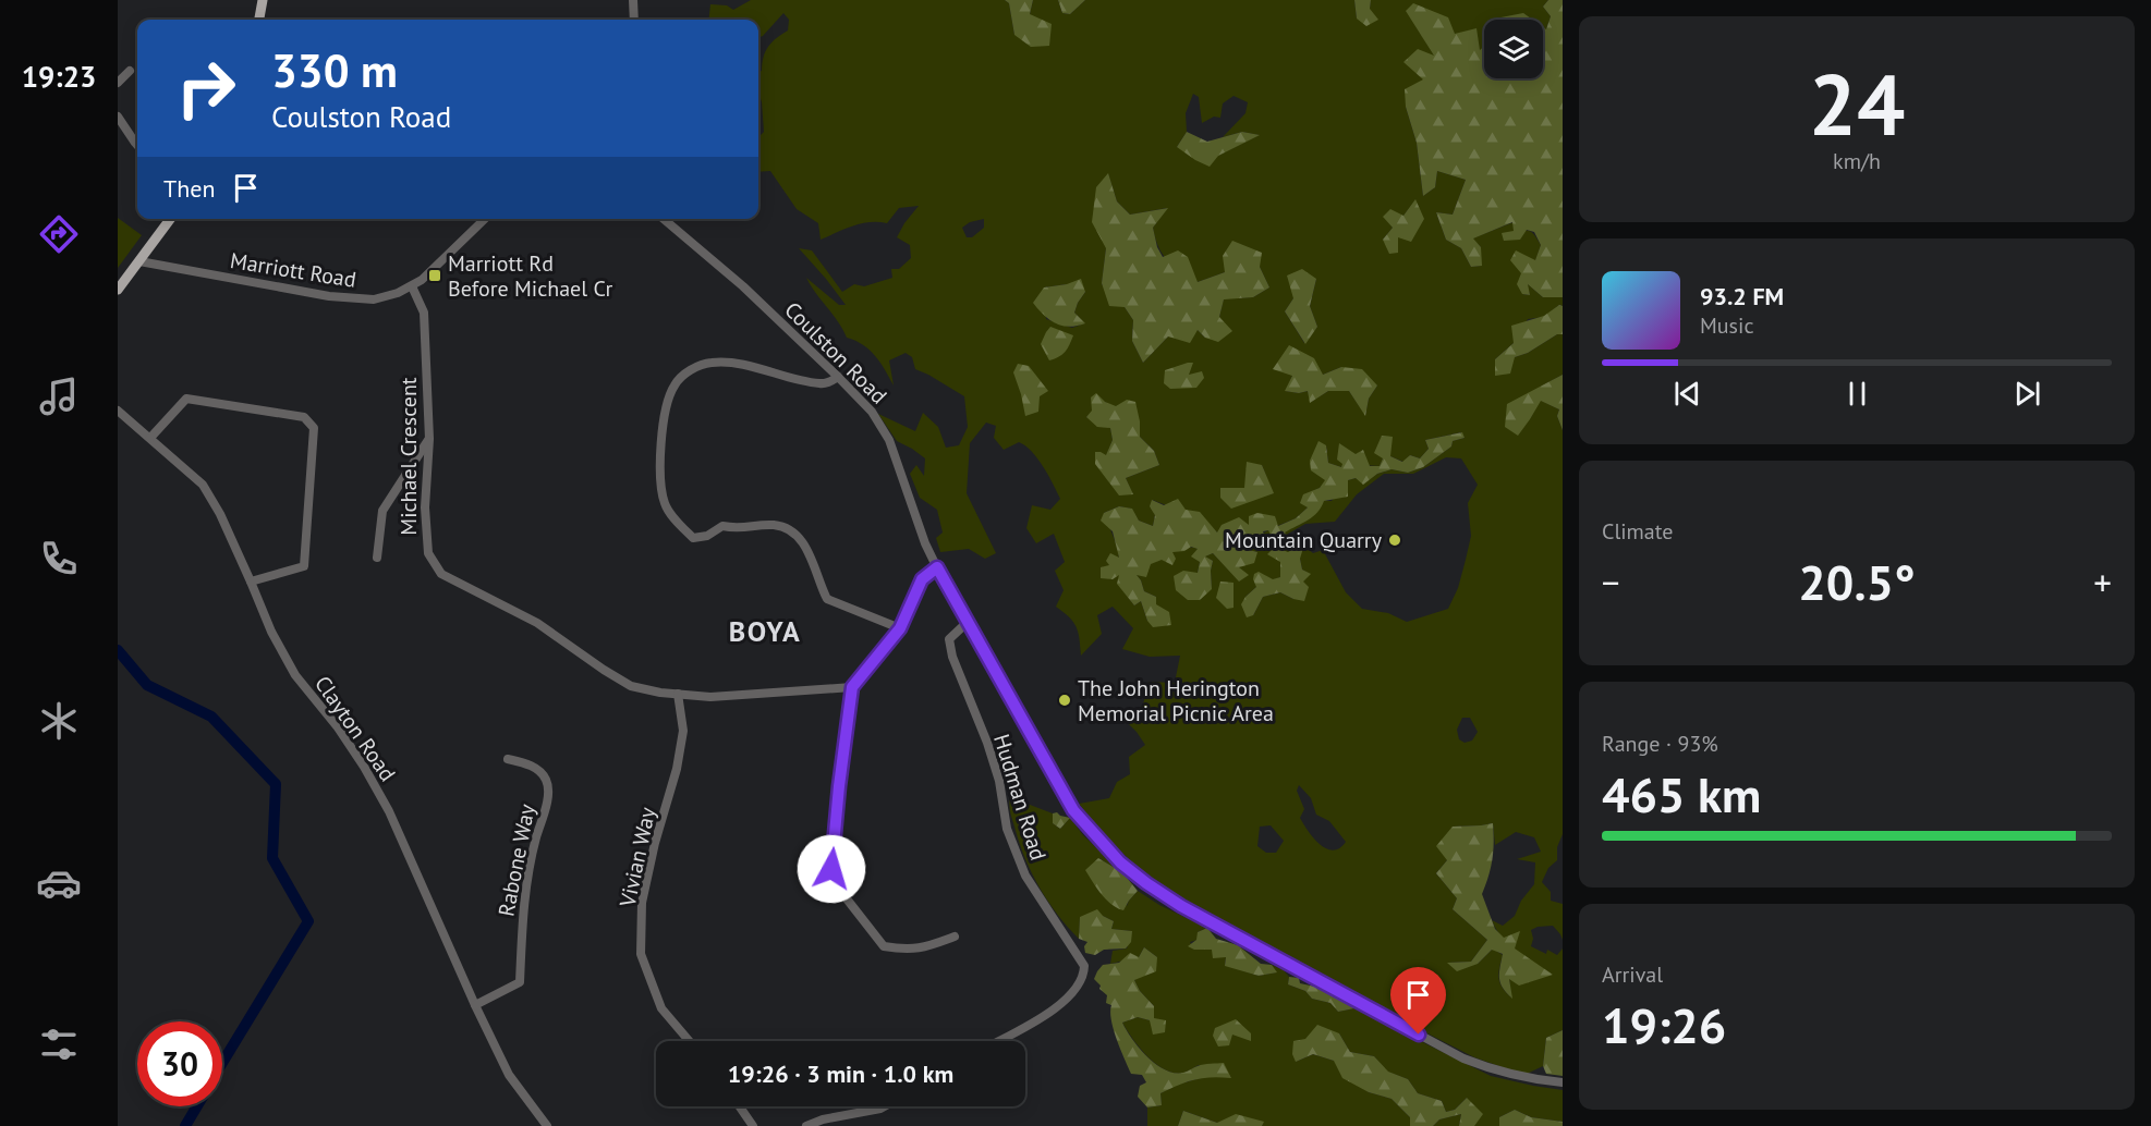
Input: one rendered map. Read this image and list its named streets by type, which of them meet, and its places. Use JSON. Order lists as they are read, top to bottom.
{
  "streets": {
    "street": [
      "Marriott Road",
      "Coulston Road",
      "Michael Crescent",
      "Clayton Road",
      "Hudman Road",
      "Vivian Way",
      "Rabone Way"
    ]
  },
  "crossings": [
    ["Marriott Road", "Michael Crescent"],
    ["Coulston Road", "Hudman Road"],
    ["Michael Crescent", "Vivian Way"],
    ["Clayton Road", "Rabone Way"]
  ],
  "districts": ["BOYA"],
  "places": {
    "transit": ["Marriott Rd Before Michael Cr"],
    "other": ["Mountain Quarry", "The John Herington Memorial Picnic Area"]
  },
  "page": {
    "tabs": "19:23",
    "tile": [
      ["24", "km/h"],
      "Climate",
      ["Range · 93%", "465 km"],
      ["Arrival", "19:26"]
    ],
    "turn": ["330 m", "Coulston Road"],
    "then": "Then",
    "song": ["93.2 FM", "Music"],
    "heat": ["−", "20.5°", "+"],
    "limit": "30",
    "trip": "19:26 · 3 min · 1.0 km"
  }
}
